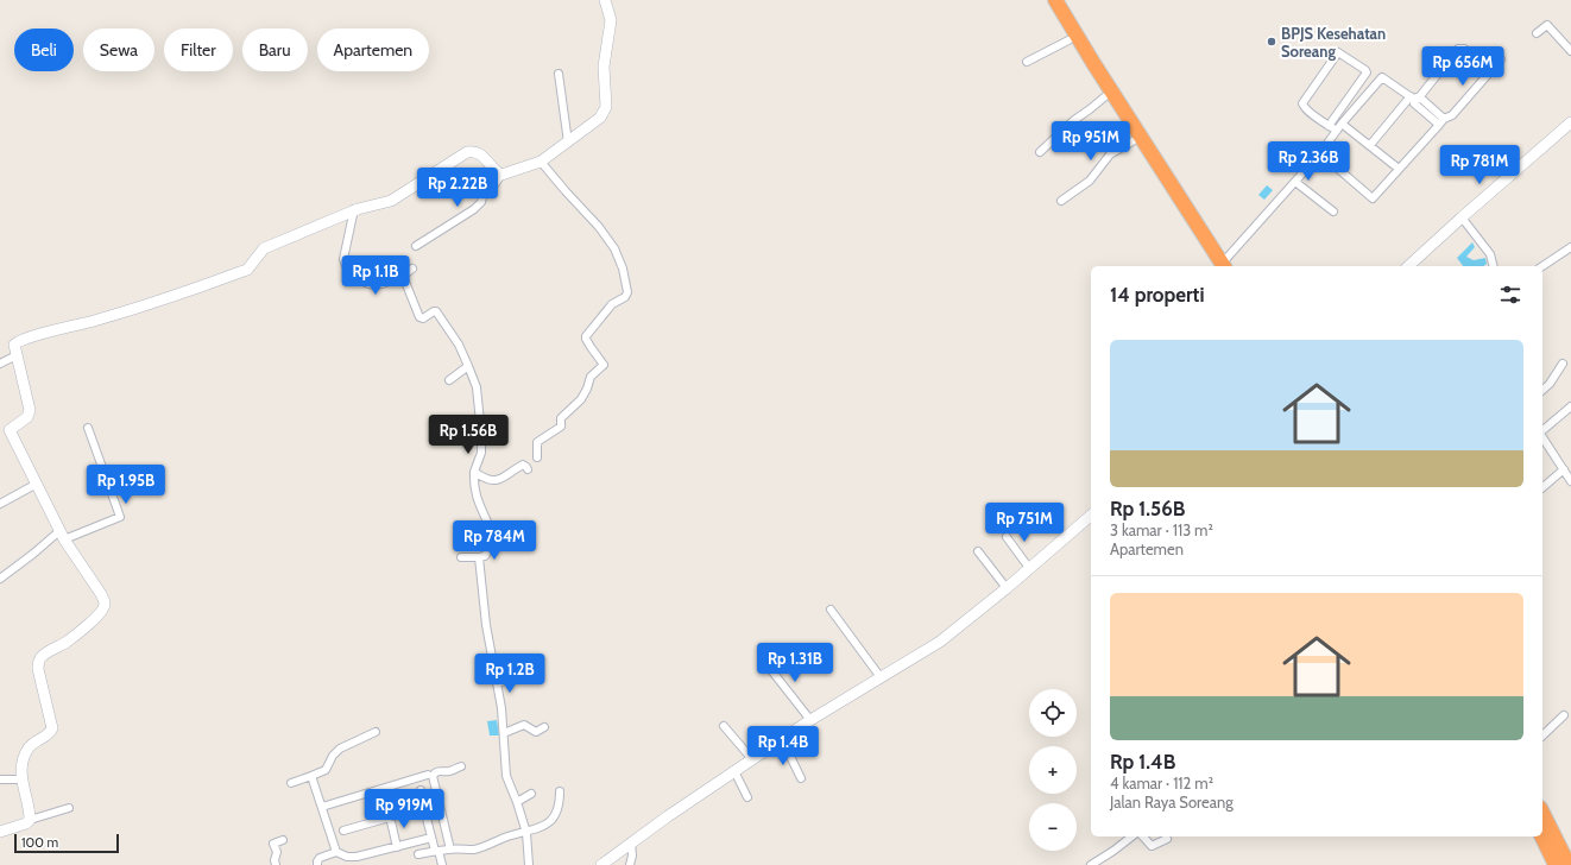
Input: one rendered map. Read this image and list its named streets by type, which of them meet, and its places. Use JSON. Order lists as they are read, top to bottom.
{
  "places": ["BPJS Kesehatan Soreang"],
  "scale_bar": "100 m",
  "page": {
    "chip": [
      "Beli",
      "Sewa",
      "Filter",
      "Baru",
      "Apartemen"
    ],
    "price": [
      "Rp 656M",
      "Rp 951M",
      "Rp 2.36B",
      "Rp 781M",
      "Rp 2.22B",
      "Rp 1.1B",
      "Rp 1.56B",
      "Rp 1.95B",
      "Rp 751M",
      "Rp 784M",
      "Rp 1.31B",
      "Rp 1.2B",
      "Rp 1.4B",
      "Rp 919M"
    ],
    "heading": "14 properti",
    "list": [
      {
        "name": "Rp 1.56B",
        "note": "3 kamar · 113 m² · Apartemen"
      },
      {
        "name": "Rp 1.4B",
        "note": "4 kamar · 112 m² · Jalan Raya Soreang"
      }
    ],
    "map_buttons": ["+", "−"],
    "scale": "100 m"
  }
}
